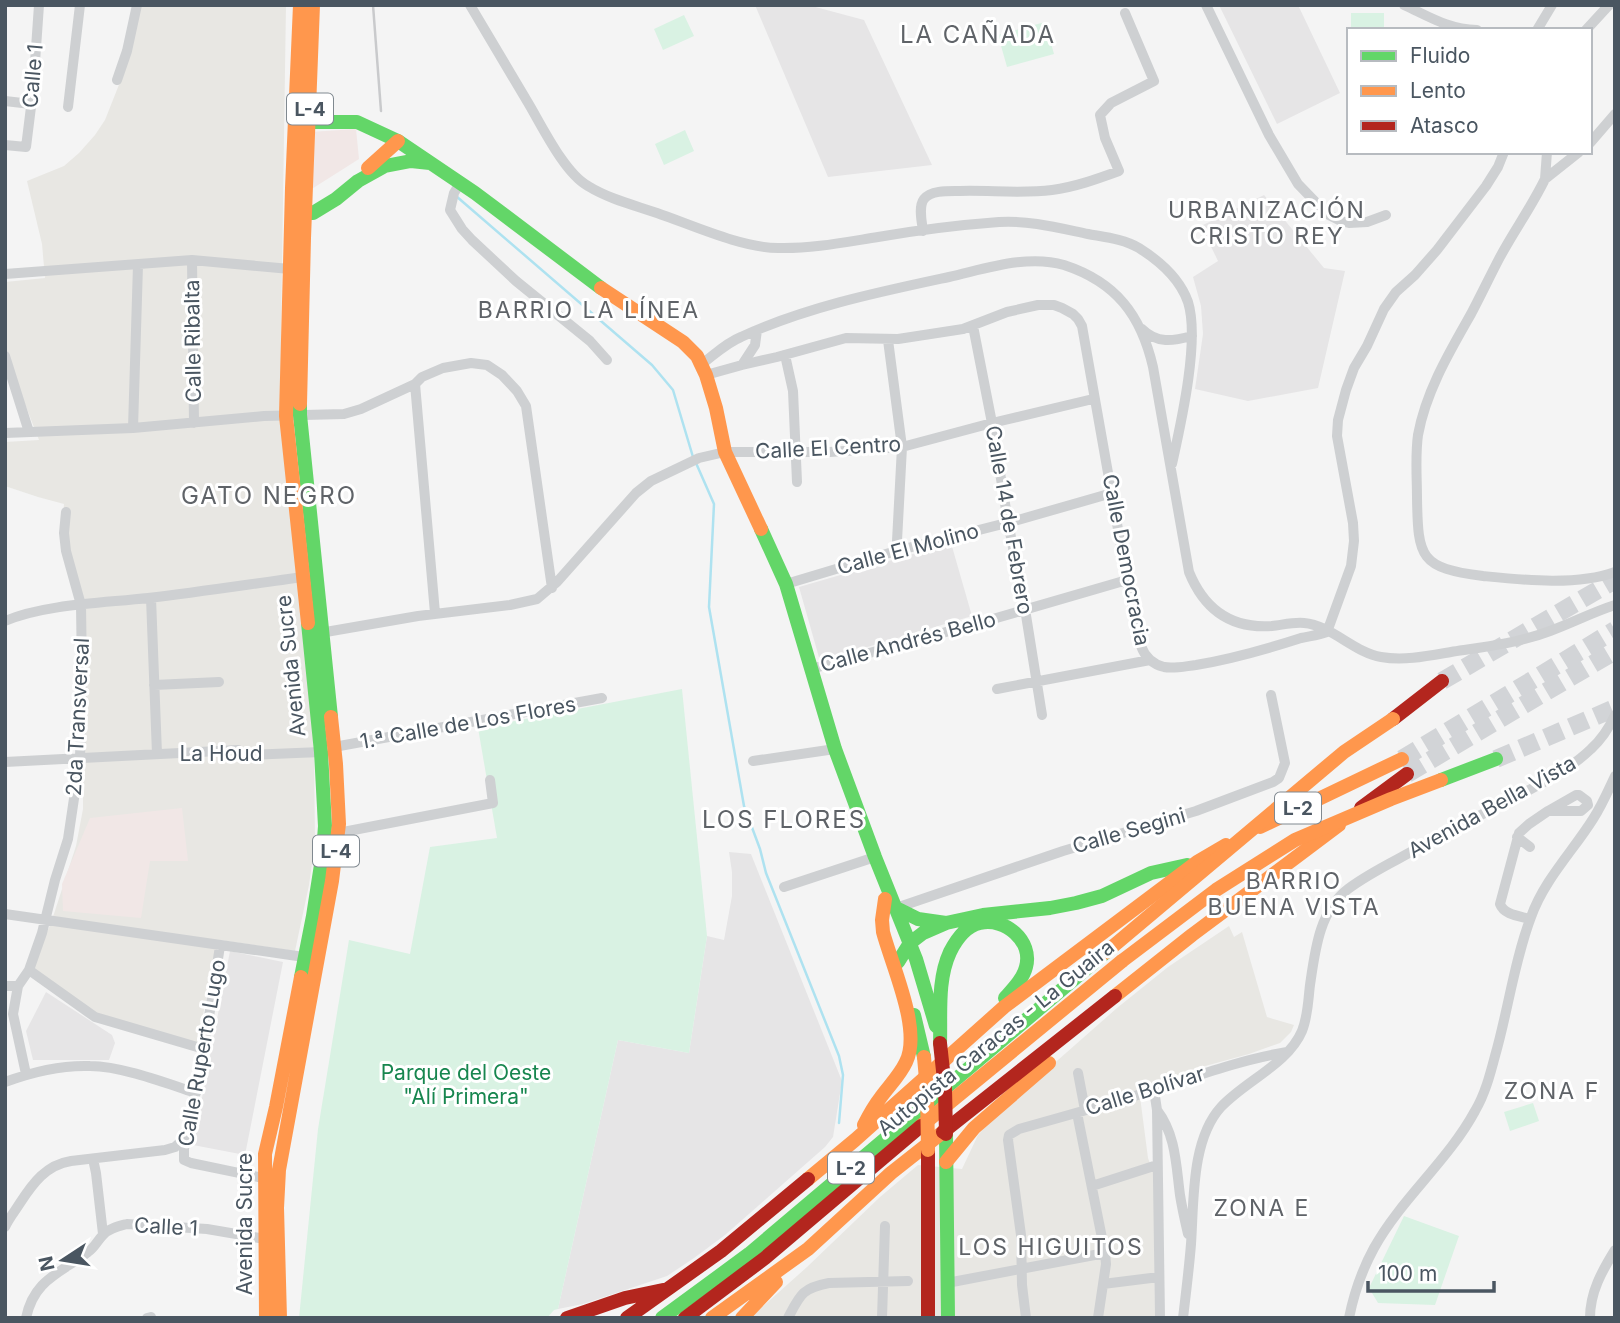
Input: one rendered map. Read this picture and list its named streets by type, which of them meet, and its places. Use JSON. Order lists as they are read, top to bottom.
{
  "streets": {
    "main road": [
      "L-4",
      "Avenida Sucre",
      "L-2",
      "Autopista Caracas - La Guaira"
    ],
    "street": [
      "Calle 1",
      "Calle Ribalta",
      "Calle El Centro",
      "Calle 14 de Febrero",
      "Calle El Molino",
      "Calle Democracia",
      "Calle Andrés Bello",
      "2da Transversal",
      "1.ª Calle de Los Flores",
      "La Houd",
      "Avenida Bella Vista",
      "Calle Segini",
      "Calle Ruperto Lugo",
      "Calle Bolívar"
    ]
  },
  "crossings": [
    ["Calle 1", "Avenida Sucre"],
    ["Calle El Centro", "Calle 14 de Febrero"],
    ["Calle El Centro", "Calle Democracia"],
    ["Calle 14 de Febrero", "Calle El Molino"],
    ["Calle 14 de Febrero", "Calle Democracia"],
    ["Calle 14 de Febrero", "Calle Andrés Bello"],
    ["Calle El Molino", "Calle Democracia"],
    ["Calle Democracia", "Calle Andrés Bello"],
    ["Avenida Sucre", "1.ª Calle de Los Flores"],
    ["Avenida Sucre", "La Houd"],
    ["Avenida Sucre", "Calle Ruperto Lugo"],
    ["2da Transversal", "La Houd"],
    ["1.ª Calle de Los Flores", "La Houd"],
    ["Avenida Bella Vista", "Calle Bolívar"],
    ["L-2", "Autopista Caracas - La Guaira"]
  ],
  "districts": [
    "LA CAÑADA",
    "URBANIZACIÓN CRISTO REY",
    "BARRIO LA LÍNEA",
    "GATO NEGRO",
    "LOS FLORES",
    "BARRIO BUENA VISTA",
    "ZONA F",
    "ZONA E",
    "LOS HIGUITOS"
  ],
  "parks": ["Parque del Oeste \"Alí Primera\""],
  "legend": ["Fluido", "Lento", "Atasco"],
  "scale_bar": "100 m",
  "north": "left"
}
